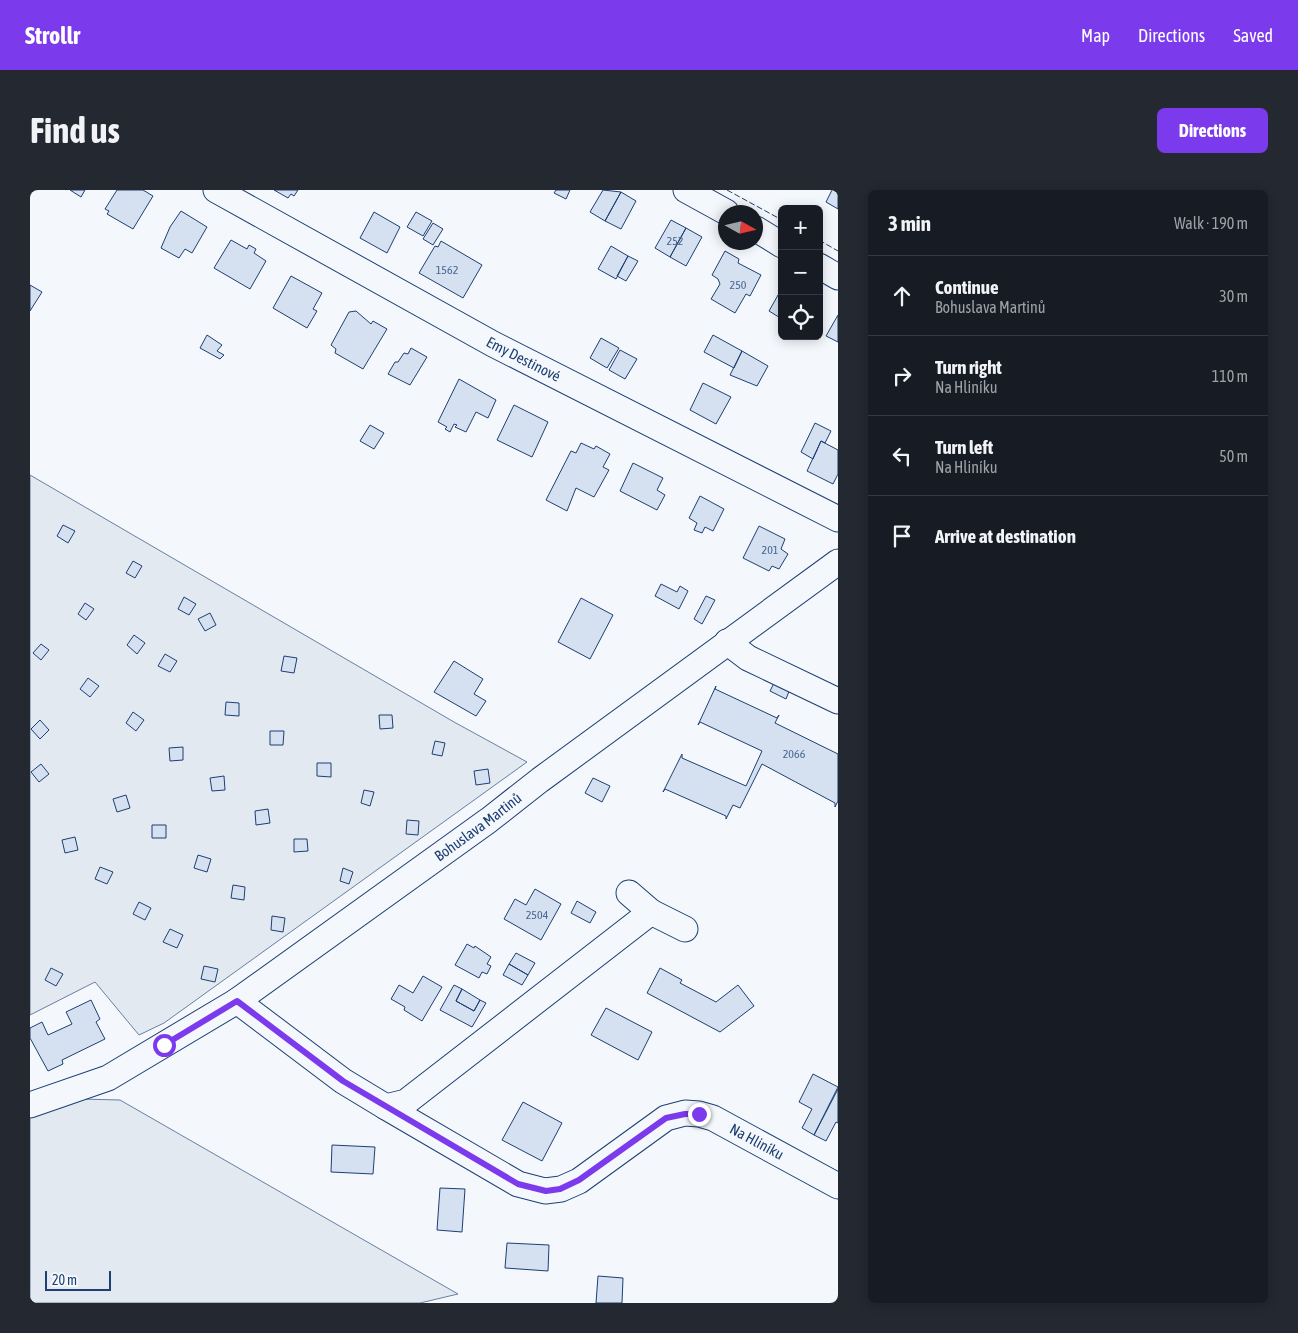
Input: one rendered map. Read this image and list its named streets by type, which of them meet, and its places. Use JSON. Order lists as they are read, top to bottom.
{
  "streets": {
    "street": ["Emy Destinové", "Bohuslava Martinů", "Na Hliníku"]
  },
  "crossings": [
    ["Bohuslava Martinů", "Na Hliníku"]
  ],
  "house_numbers": [
    "252",
    "1562",
    "250",
    "201",
    "2066",
    "2504"
  ],
  "scale_bar": "20 m",
  "north": "right",
  "page": {
    "header": "Strollr",
    "nav": ["Map", "Directions", "Saved"],
    "buttons": "Directions",
    "title": "Find us",
    "heading": ["3 min", "Walk · 190 m"],
    "map_buttons": ["+", "−"],
    "list": [
      ["Continue", "Bohuslava Martinů", "30 m"],
      ["Turn right", "Na Hliníku", "110 m"],
      ["Turn left", "Na Hliníku", "50 m"],
      "Arrive at destination"
    ],
    "scale": "20 m"
  }
}
